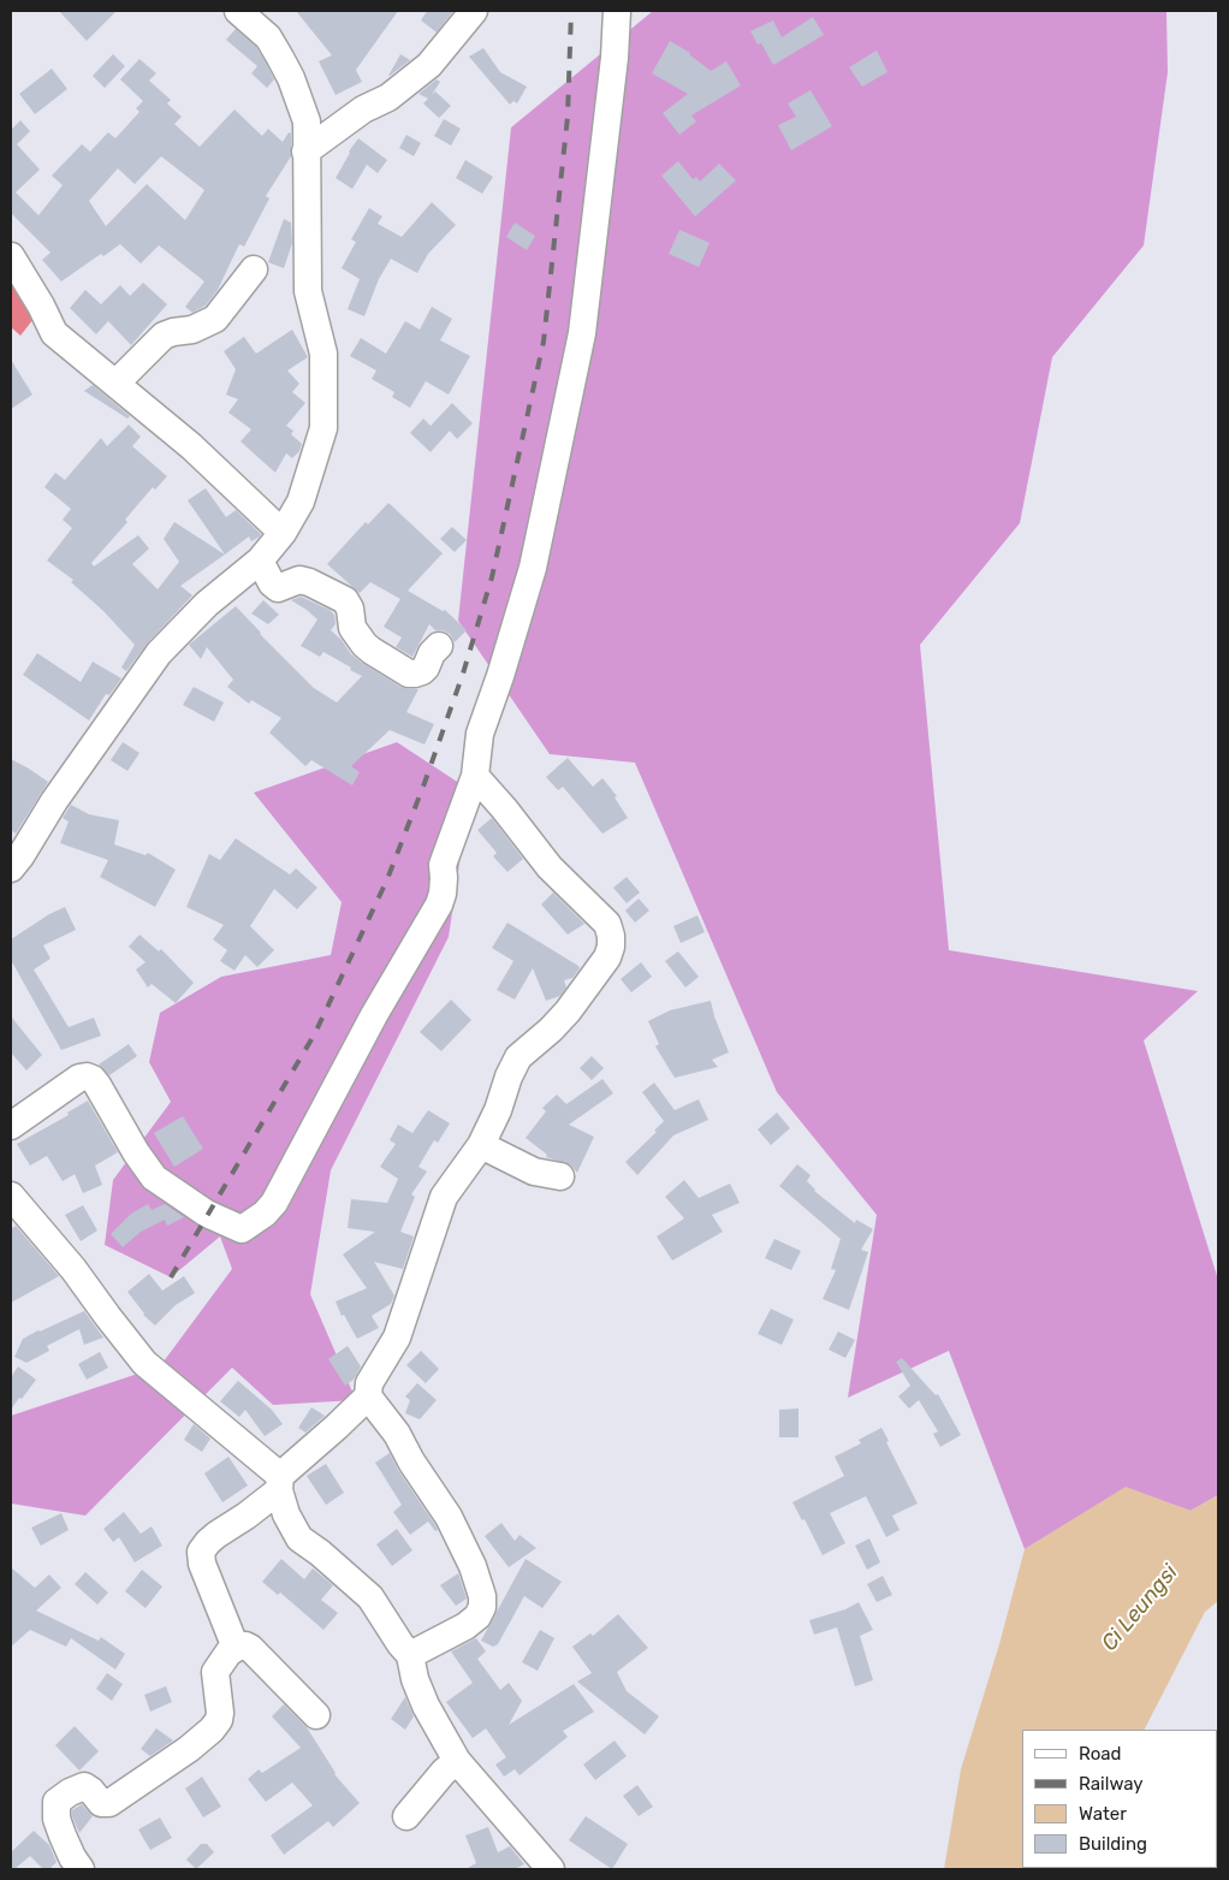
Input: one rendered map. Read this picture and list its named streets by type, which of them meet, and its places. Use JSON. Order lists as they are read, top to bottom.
{
  "water": ["Ci Leungsi"],
  "legend": [
    "Road",
    "Railway",
    "Water",
    "Building"
  ]
}
